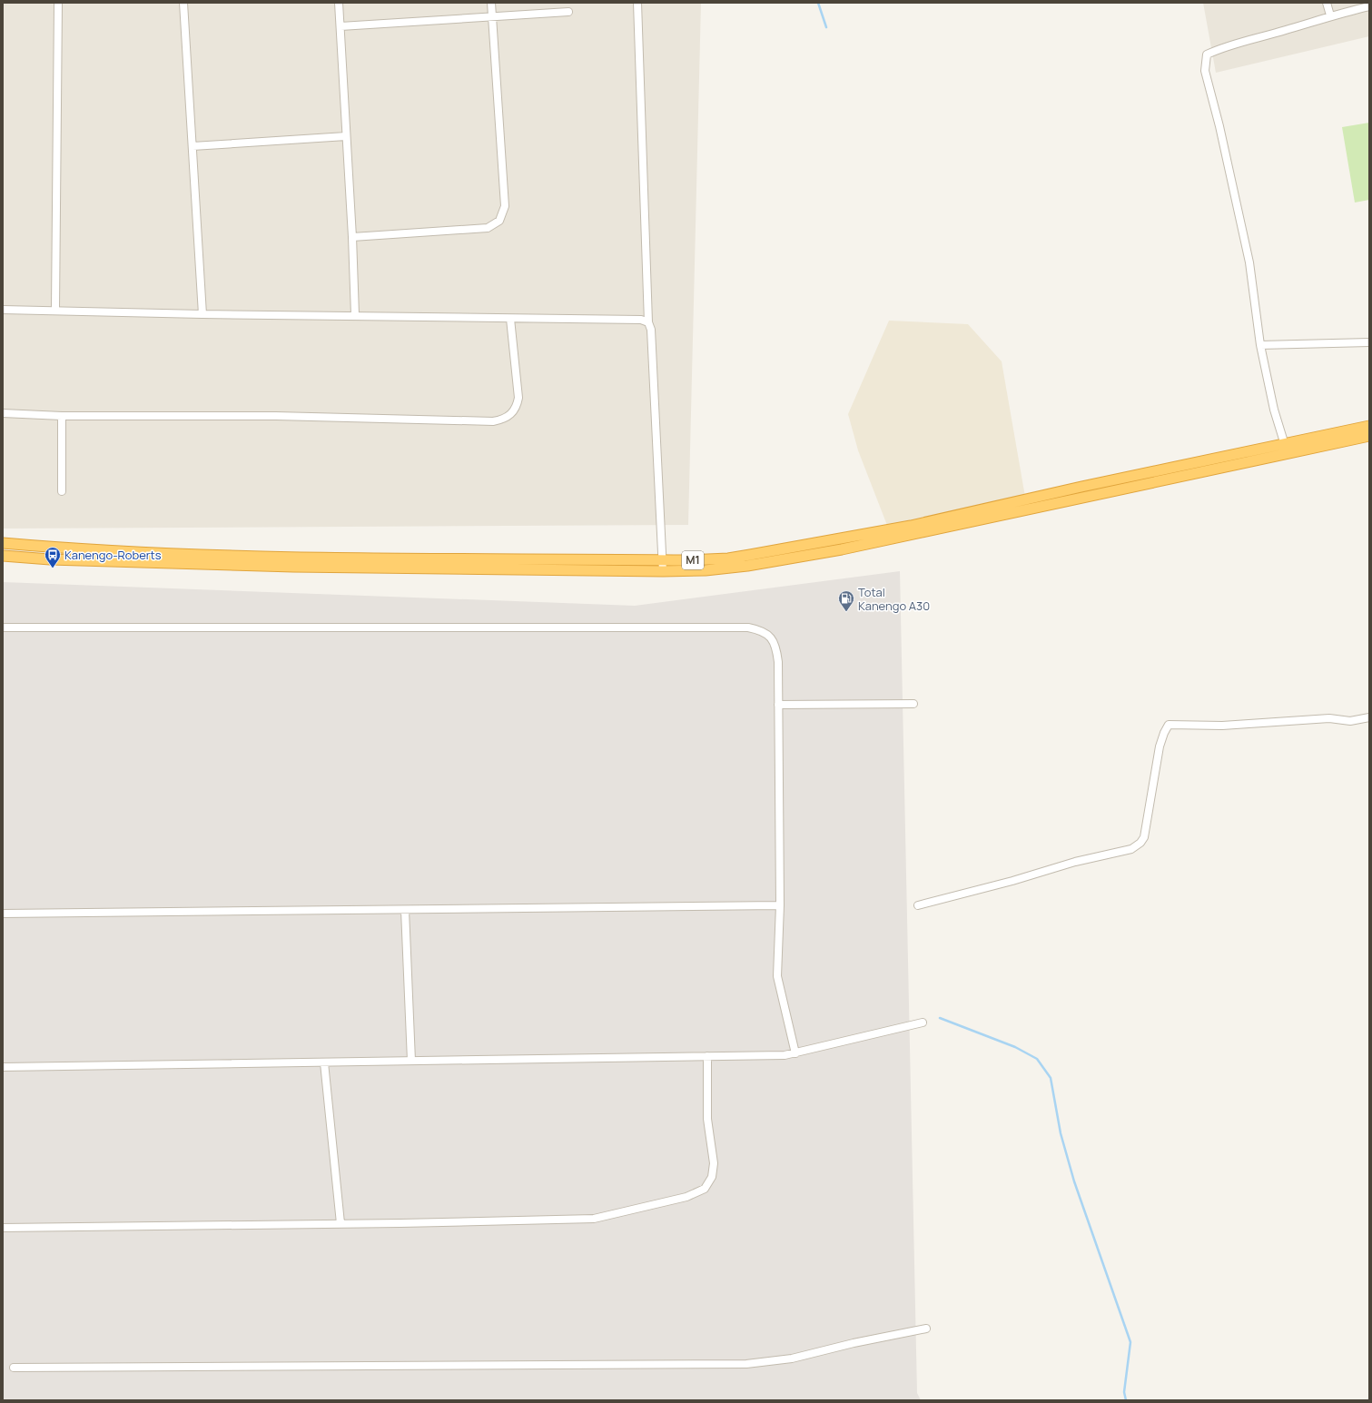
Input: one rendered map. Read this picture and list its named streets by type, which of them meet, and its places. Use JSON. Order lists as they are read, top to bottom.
{
  "streets": {
    "highway": ["M1"]
  },
  "places": {
    "bus stop": ["Kanengo-Roberts"],
    "fuel station": ["Total Kanengo A30"]
  }
}
